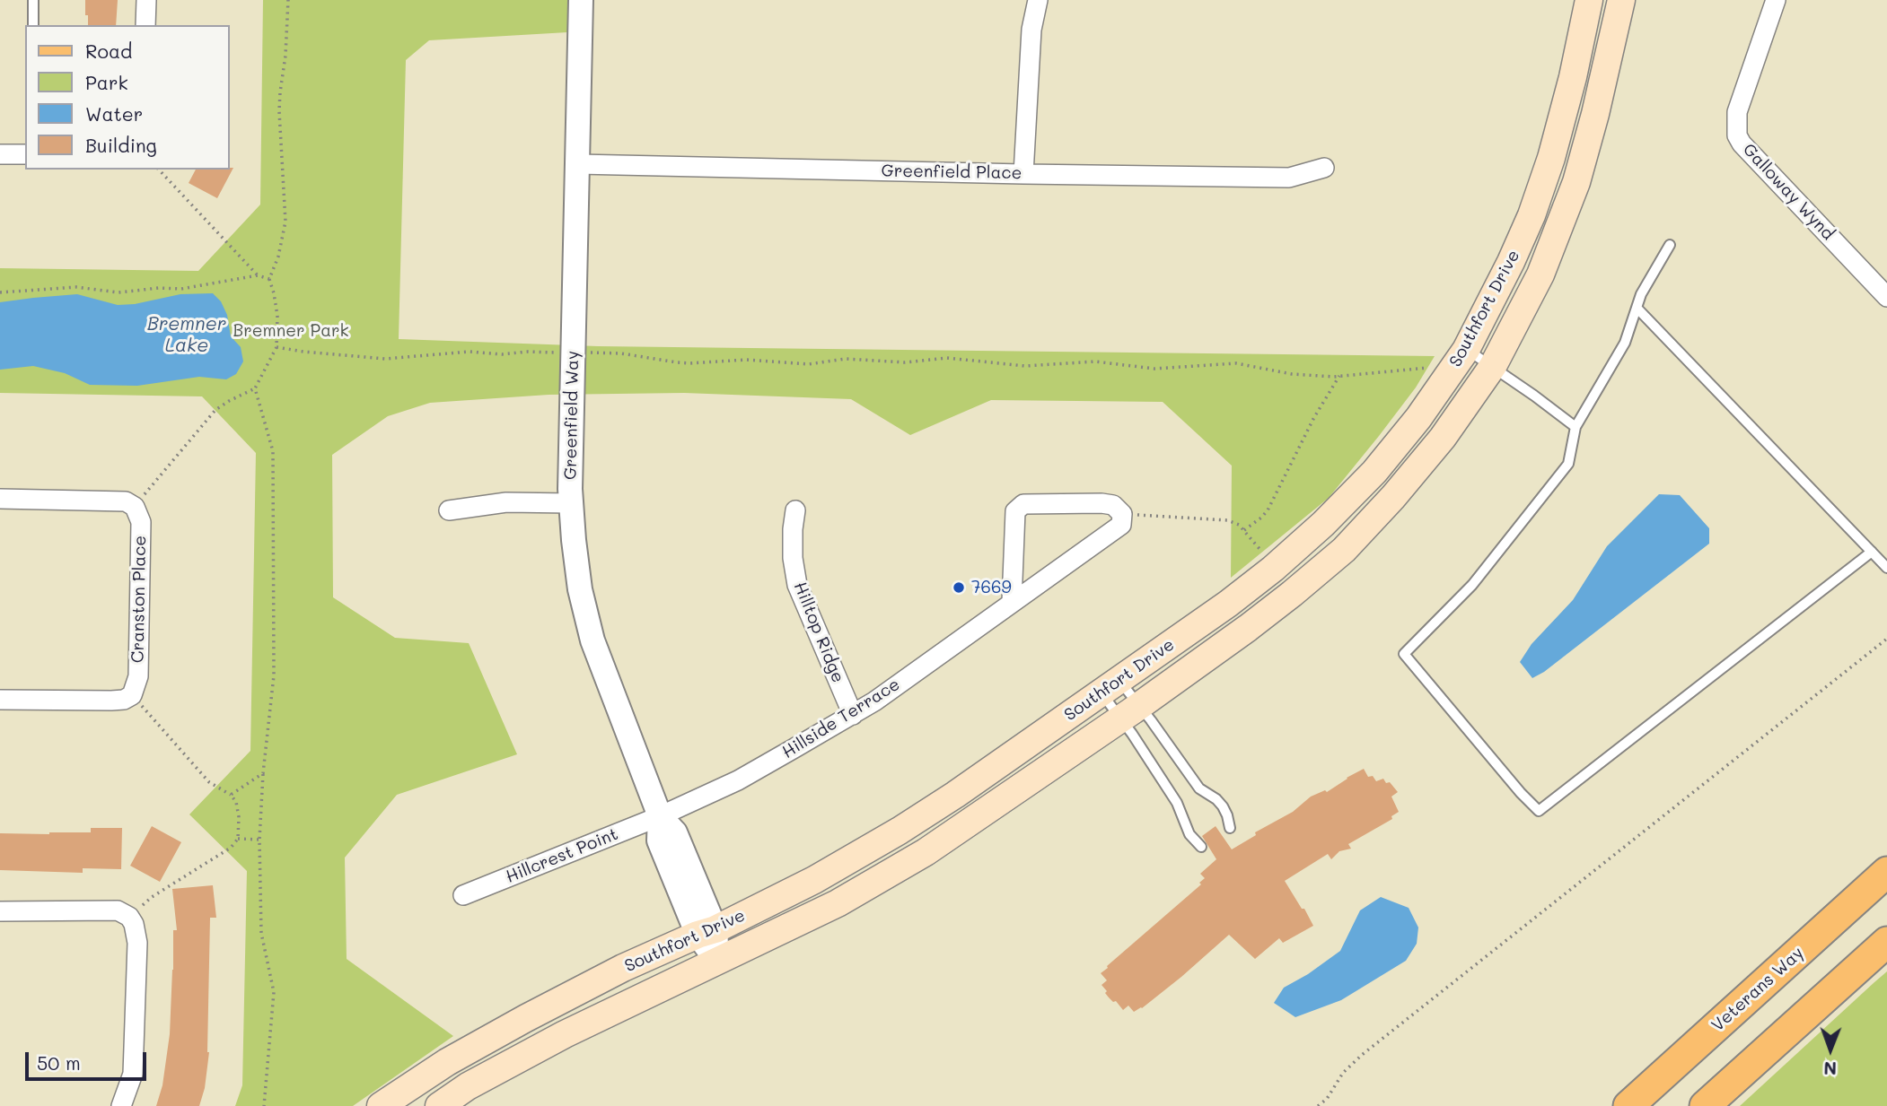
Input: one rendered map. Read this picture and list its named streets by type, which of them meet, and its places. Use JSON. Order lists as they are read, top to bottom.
{
  "streets": {
    "main road": ["Southfort Drive", "Veterans Way"],
    "street": [
      "Greenfield Place",
      "Galloway Wynd",
      "Greenfield Way",
      "Cranston Place",
      "Hilltop Ridge",
      "Hillside Terrace",
      "Hillcrest Point"
    ]
  },
  "crossings": [
    ["Greenfield Place", "Greenfield Way"],
    ["Southfort Drive", "Greenfield Way"],
    ["Greenfield Way", "Hillside Terrace"],
    ["Greenfield Way", "Hillcrest Point"],
    ["Hilltop Ridge", "Hillside Terrace"],
    ["Hillside Terrace", "Hillcrest Point"]
  ],
  "water": ["Bremner Lake"],
  "parks": ["Bremner Park"],
  "places": ["7669"],
  "legend": [
    "Road",
    "Park",
    "Water",
    "Building"
  ],
  "scale_bar": "50 m",
  "north": "bottom"
}
